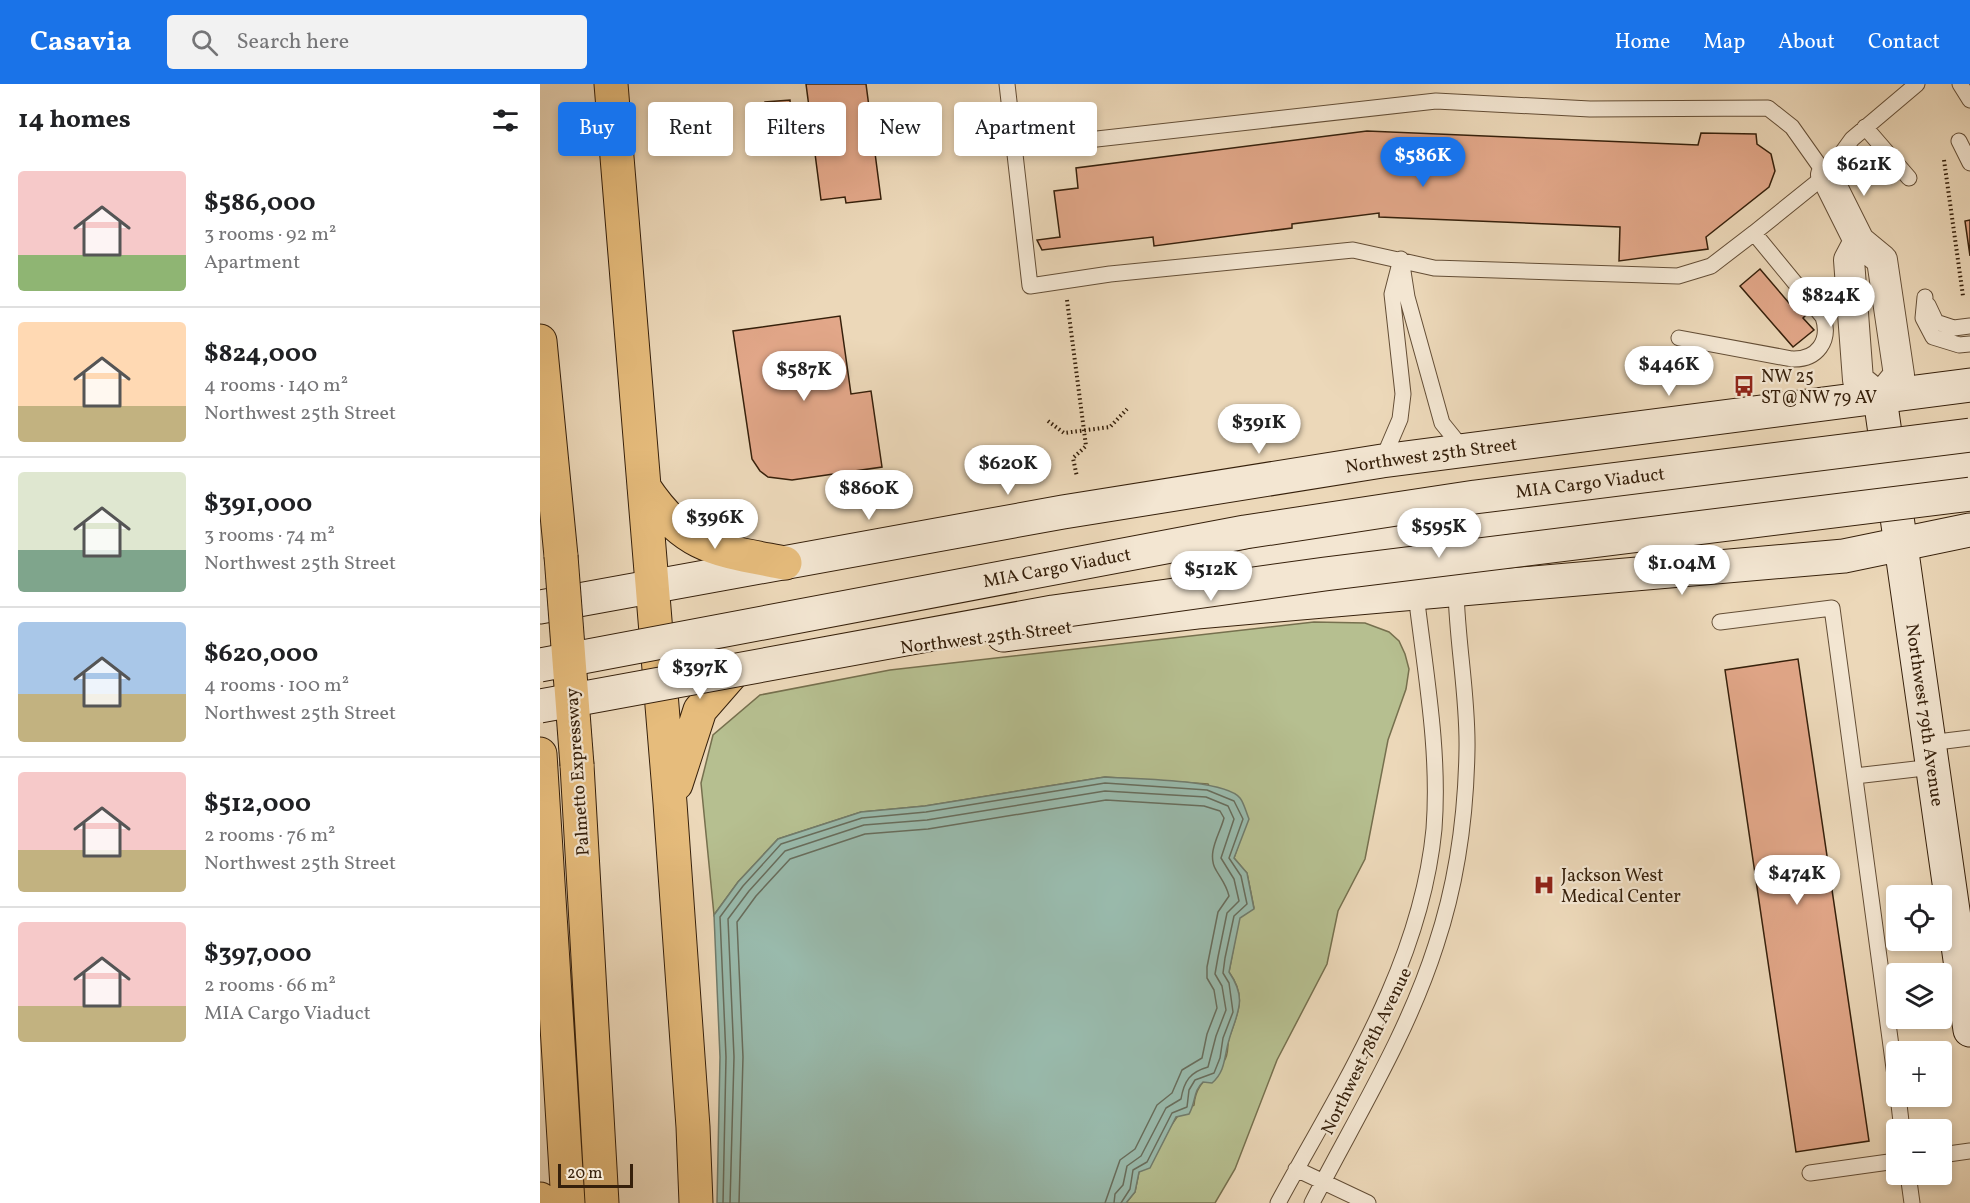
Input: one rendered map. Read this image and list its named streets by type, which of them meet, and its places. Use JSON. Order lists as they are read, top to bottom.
{
  "streets": {
    "highway": ["Palmetto Expressway"],
    "main road": ["Northwest 25th Street", "MIA Cargo Viaduct", "Northwest 79th Avenue"],
    "lane": ["Northwest 78th Avenue"]
  },
  "crossings": [
    ["Northwest 25th Street", "Northwest 79th Avenue"],
    ["Northwest 25th Street", "Northwest 78th Avenue"]
  ],
  "places": {
    "bus stop": ["NW 25 ST@NW 79 AV"],
    "hospital": ["Jackson West Medical Center"]
  },
  "scale_bar": "20 m",
  "page": {
    "header": "Casavia",
    "search": "Search here",
    "nav": [
      "Home",
      "Map",
      "About",
      "Contact"
    ],
    "heading": "14 homes",
    "chip": [
      "Buy",
      "Rent",
      "Filters",
      "New",
      "Apartment"
    ],
    "price": [
      "$586K",
      "$621K",
      "$824K",
      "$446K",
      "$587K",
      "$391K",
      "$620K",
      "$860K",
      "$396K",
      "$595K",
      "$1.04M",
      "$512K",
      "$397K",
      "$474K"
    ],
    "list": [
      {
        "name": "$586,000",
        "note": "3 rooms · 92 m² · Apartment"
      },
      {
        "name": "$824,000",
        "note": "4 rooms · 140 m² · Northwest 25th Street"
      },
      {
        "name": "$391,000",
        "note": "3 rooms · 74 m² · Northwest 25th Street"
      },
      {
        "name": "$620,000",
        "note": "4 rooms · 100 m² · Northwest 25th Street"
      },
      {
        "name": "$512,000",
        "note": "2 rooms · 76 m² · Northwest 25th Street"
      },
      {
        "name": "$397,000",
        "note": "2 rooms · 66 m² · MIA Cargo Viaduct"
      }
    ],
    "map_buttons": ["+", "−"],
    "scale": "20 m"
  }
}
